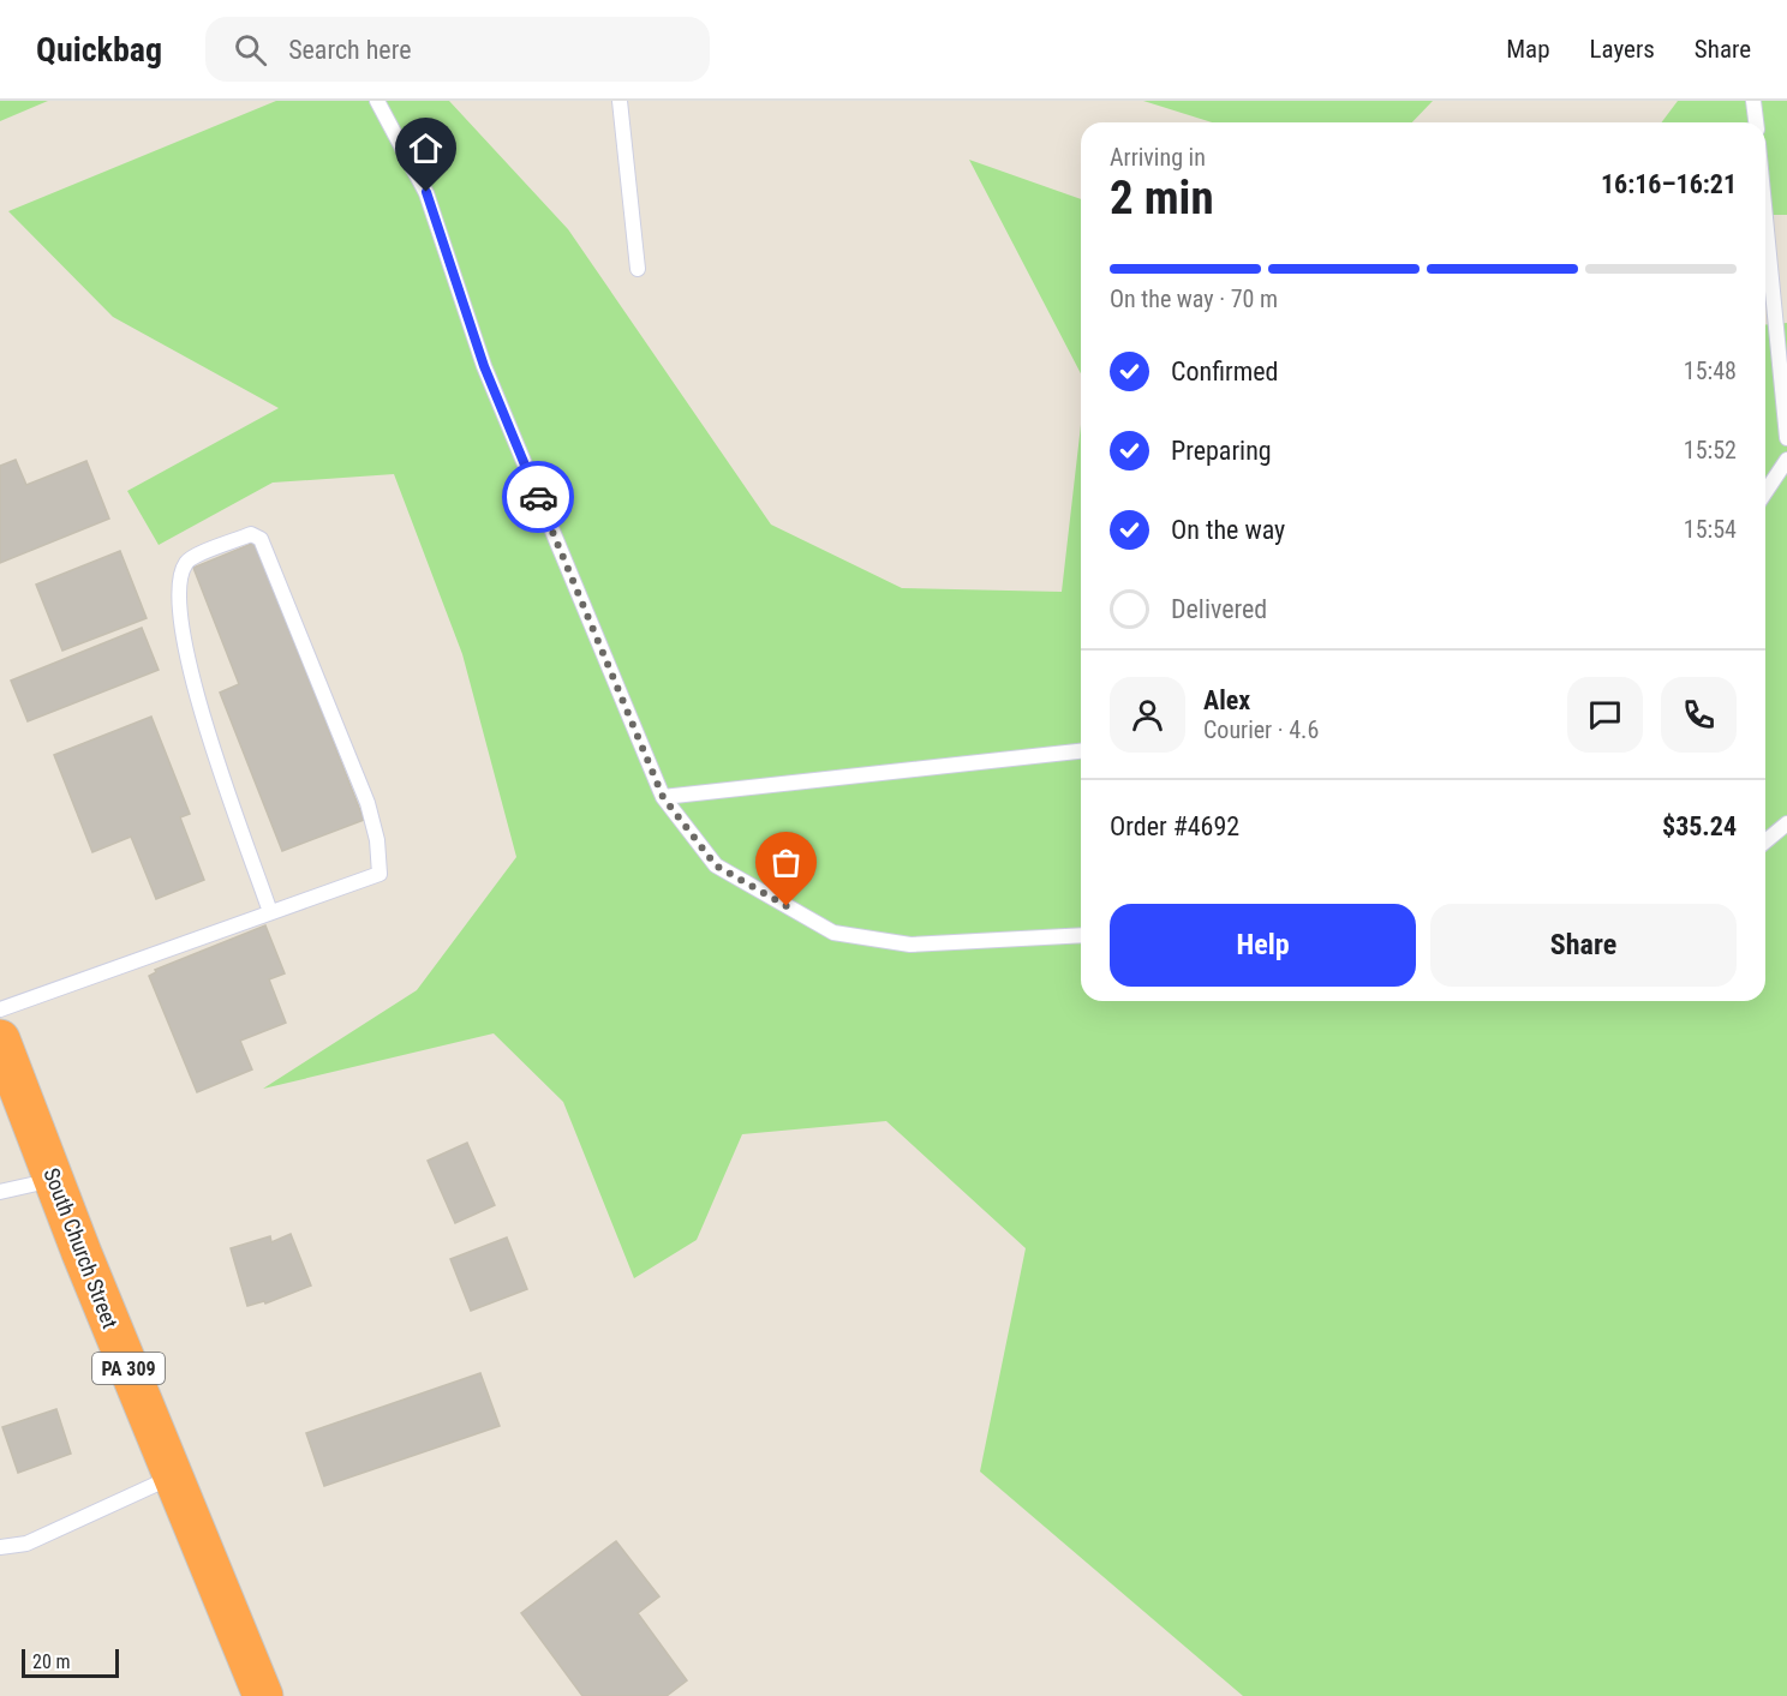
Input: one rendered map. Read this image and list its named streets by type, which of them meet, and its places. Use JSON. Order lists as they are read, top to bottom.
{
  "streets": {
    "highway": ["South Church Street", "PA 309"]
  },
  "scale_bar": "20 m",
  "page": {
    "header": "Quickbag",
    "search": "Search here",
    "nav": ["Map", "Layers", "Share"],
    "heading": ["2 min", "Arriving in", "16:16–16:21"],
    "panel": [
      "Alex",
      "Courier · 4.6",
      "Order #4692",
      "$35.24"
    ],
    "bar": "On the way · 70 m",
    "list": [
      ["Confirmed", "15:48"],
      ["Preparing", "15:52"],
      ["On the way", "15:54"],
      "Delivered"
    ],
    "buttons": ["Help", "Share"],
    "scale": "20 m"
  }
}
